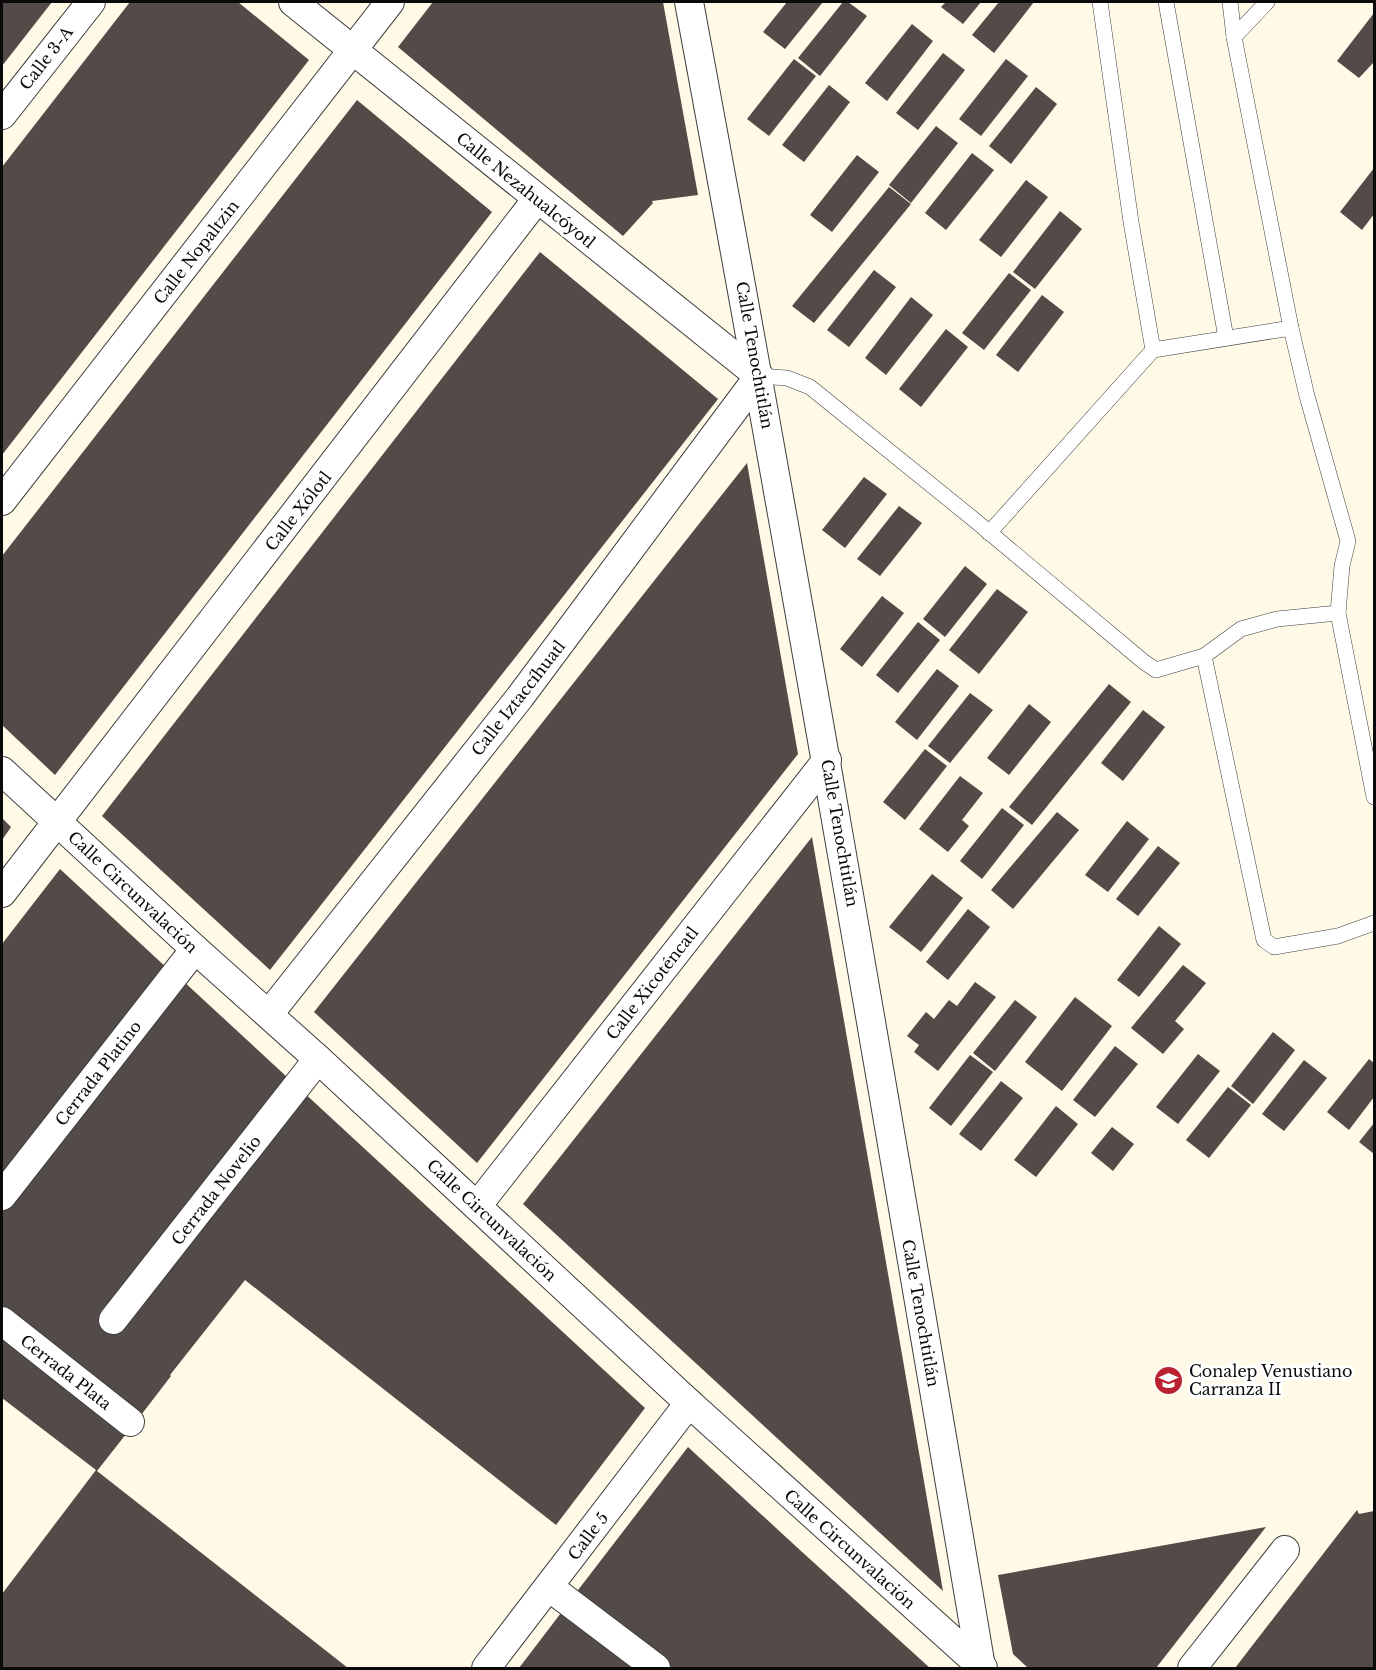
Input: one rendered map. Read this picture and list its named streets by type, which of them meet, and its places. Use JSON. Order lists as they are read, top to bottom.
{
  "streets": {
    "street": [
      "Calle 3-A",
      "Calle Nezahualcóyotl",
      "Calle Nopaltzin",
      "Calle Tenochtitlán",
      "Calle Xólotl",
      "Calle Iztaccíhuatl",
      "Calle Circunvalación",
      "Calle Xicoténcatl",
      "Cerrada Platino",
      "Cerrada Novelio",
      "Cerrada Plata",
      "Calle 5"
    ]
  },
  "crossings": [
    ["Calle Nezahualcóyotl", "Calle Nopaltzin"],
    ["Calle Nezahualcóyotl", "Calle Tenochtitlán"],
    ["Calle Nezahualcóyotl", "Calle Xólotl"],
    ["Calle Nezahualcóyotl", "Calle Iztaccíhuatl"],
    ["Calle Tenochtitlán", "Calle Iztaccíhuatl"],
    ["Calle Tenochtitlán", "Calle Circunvalación"],
    ["Calle Tenochtitlán", "Calle Xicoténcatl"],
    ["Calle Xólotl", "Calle Circunvalación"],
    ["Calle Iztaccíhuatl", "Calle Circunvalación"],
    ["Calle Circunvalación", "Calle Xicoténcatl"],
    ["Calle Circunvalación", "Cerrada Platino"],
    ["Calle Circunvalación", "Cerrada Novelio"],
    ["Calle Circunvalación", "Calle 5"]
  ],
  "places": {
    "school or university": ["Conalep Venustiano Carranza II"]
  }
}
